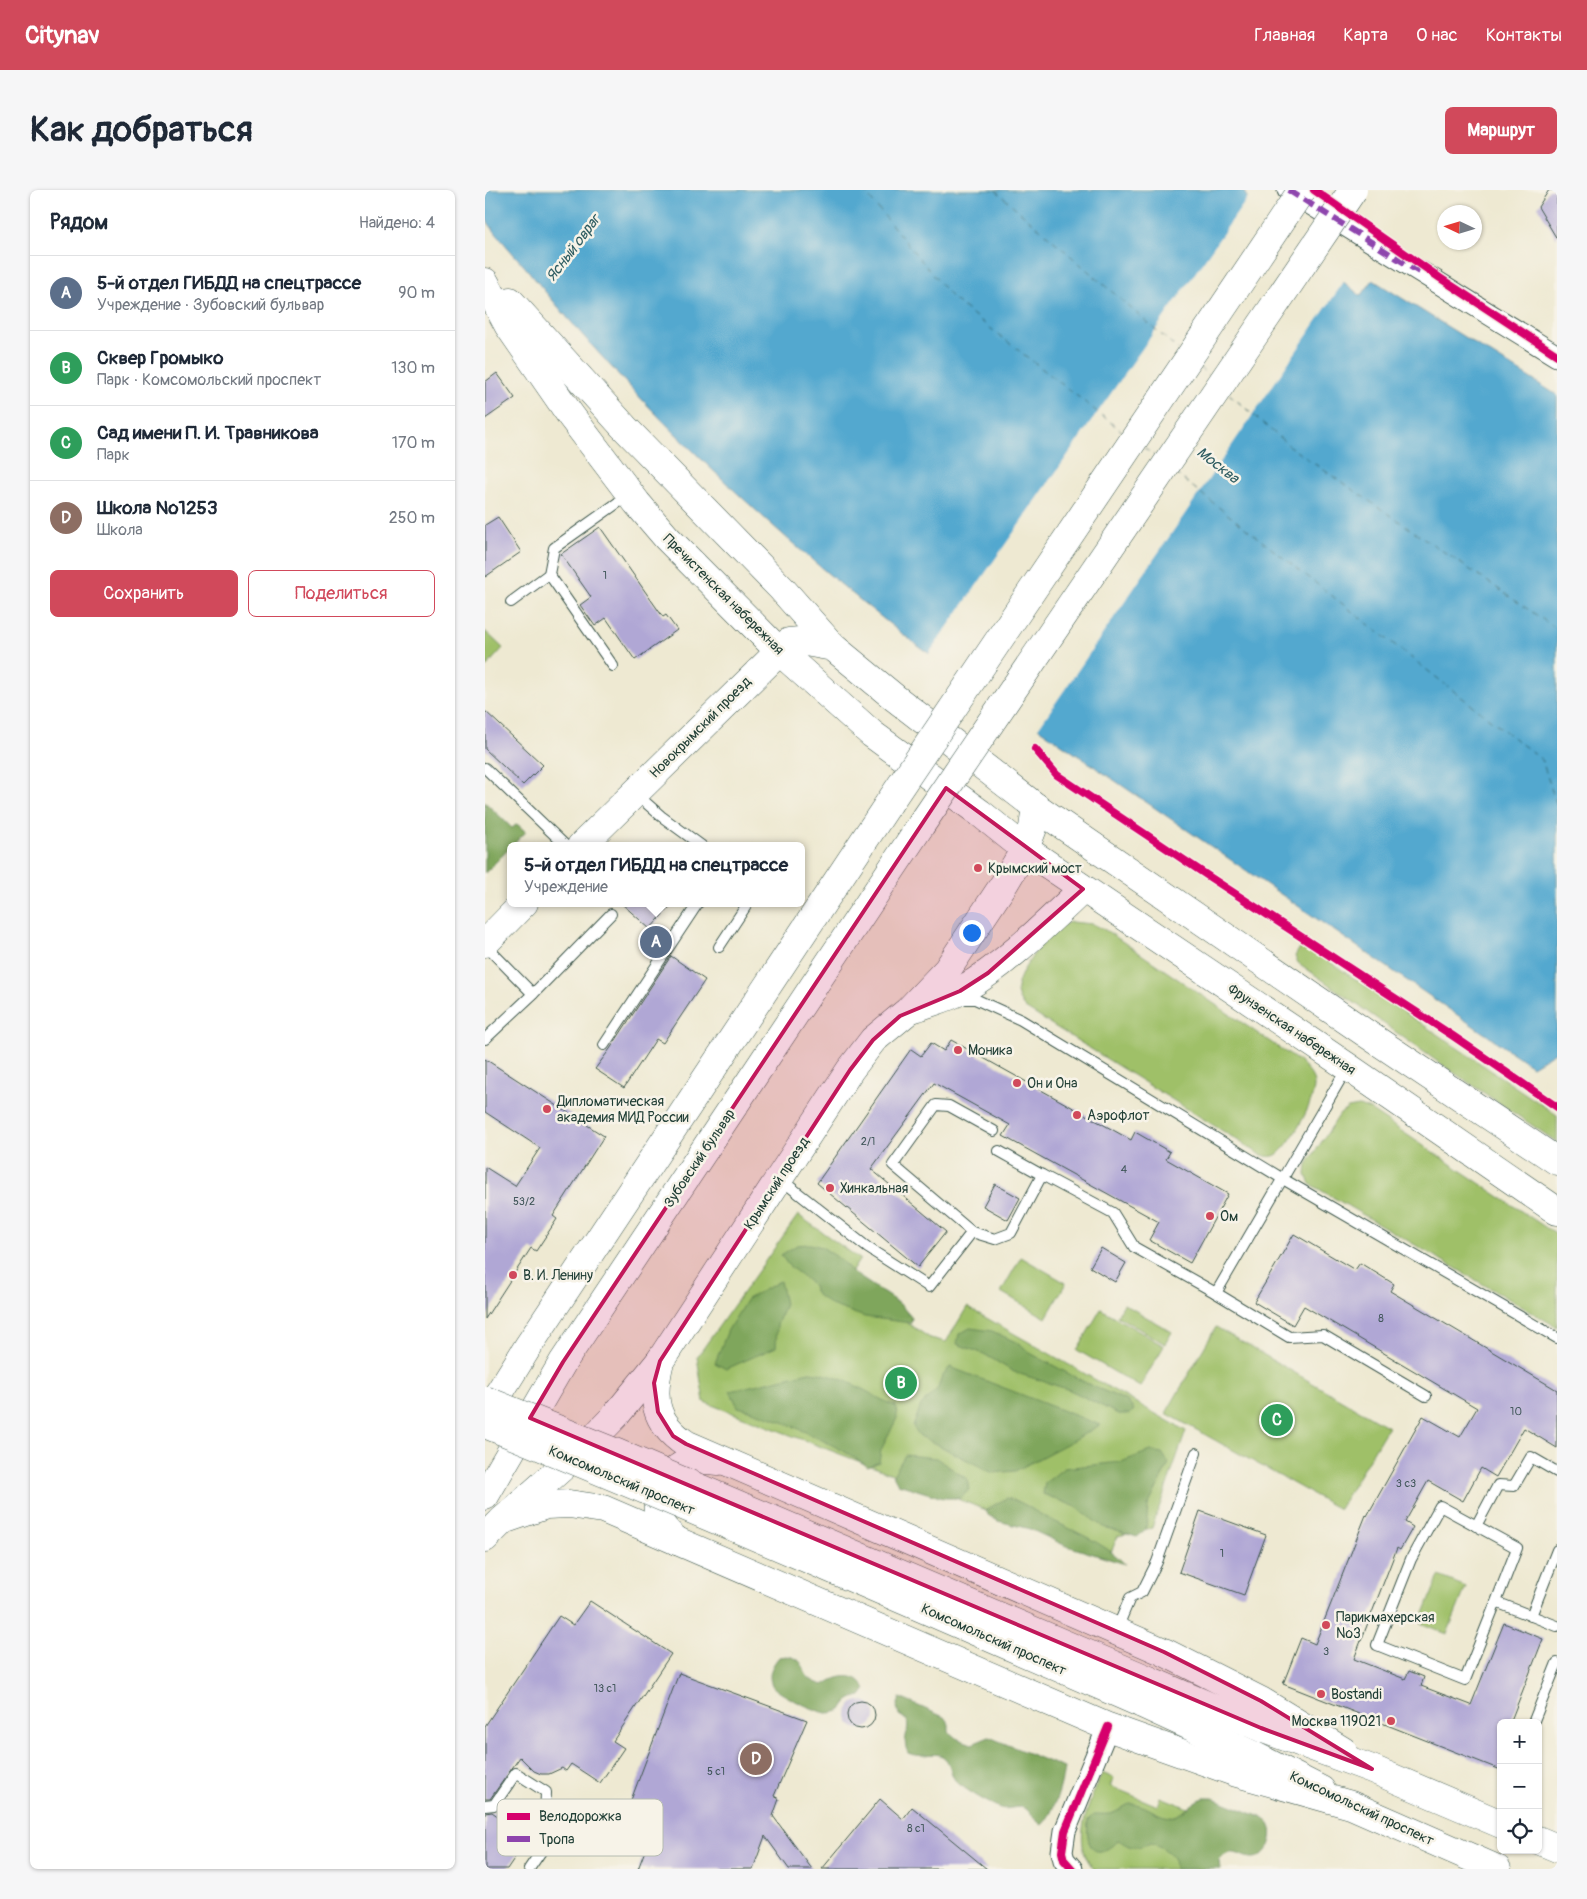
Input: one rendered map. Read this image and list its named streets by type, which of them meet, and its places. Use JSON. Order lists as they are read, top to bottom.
{
  "streets": {
    "main road": [
      "Пречистенская набережная",
      "Новокрымский проезд",
      "Фрунзенская набережная",
      "Зубовский бульвар",
      "Крымский проезд",
      "Комсомольский проспект"
    ]
  },
  "crossings": [
    ["Пречистенская набережная", "Новокрымский проезд"],
    ["Пречистенская набережная", "Фрунзенская набережная"],
    ["Пречистенская набережная", "Крымский проезд"],
    ["Фрунзенская набережная", "Крымский проезд"]
  ],
  "water": ["Ясный овраг", "Москва"],
  "places": [
    "Крымский мост",
    "Моника",
    "Он и Она",
    "Дипломатическая академия МИД России",
    "Аэрофлот",
    "Хинкальная",
    "Ом",
    "В. И. Ленину",
    "Парикмахерская №3",
    "Bostandi",
    "Москва 119021"
  ],
  "house_numbers": [
    "1",
    "2/1",
    "4",
    "53/2",
    "8",
    "10",
    "3 с3",
    "1",
    "3",
    "13 с1",
    "5 с1",
    "8 с1"
  ],
  "legend": ["Велодорожка", "Тропа"],
  "north": "left",
  "page": {
    "header": "Citynav",
    "nav": [
      "Главная",
      "Карта",
      "О нас",
      "Контакты"
    ],
    "buttons": [
      "Маршрут",
      ["Сохранить", "Поделиться"]
    ],
    "title": "Как добраться",
    "heading": ["Рядом", "Найдено: 4"],
    "list": [
      {
        "mark": "A",
        "name": "5-й отдел ГИБДД на спецтрассе",
        "note": "Учреждение · Зубовский бульвар",
        "value": "90 m"
      },
      {
        "mark": "B",
        "name": "Сквер Громыко",
        "note": "Парк · Комсомольский проспект",
        "value": "130 m"
      },
      {
        "mark": "C",
        "name": "Сад имени П. И. Травникова",
        "note": "Парк",
        "value": "170 m"
      },
      {
        "mark": "D",
        "name": "Школа №1253",
        "note": "Школа",
        "value": "250 m"
      }
    ],
    "popup": ["5-й отдел ГИБДД на спецтрассе", "Учреждение"],
    "pins": [
      "A",
      "B",
      "C",
      "D"
    ],
    "map_buttons": ["+", "−"]
  }
}
